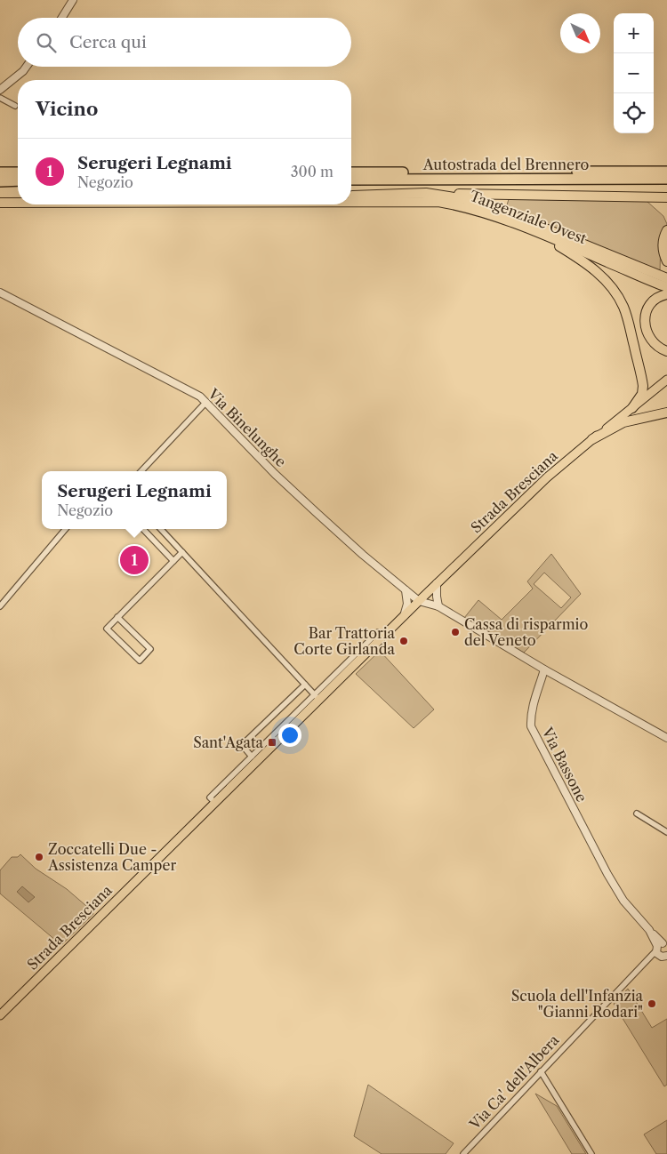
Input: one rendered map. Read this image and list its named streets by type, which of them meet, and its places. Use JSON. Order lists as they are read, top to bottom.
{
  "streets": {
    "highway": ["Autostrada del Brennero", "Tangenziale Ovest"],
    "main road": ["Strada Bresciana"],
    "street": ["Via Binelunghe", "Via Bassone", "Via Ca' dell'Albera"]
  },
  "crossings": [
    ["Via Binelunghe", "Strada Bresciana"],
    ["Via Bassone", "Via Ca' dell'Albera"]
  ],
  "places": {
    "other": [
      "Cassa di risparmio del Veneto",
      "Bar Trattoria Corte Girlanda",
      "Zoccatelli Due - Assistenza Camper",
      "Scuola dell'Infanzia \"Gianni Rodari\""
    ],
    "transit": ["Sant'Agata"]
  },
  "north": "bottom right",
  "page": {
    "map_buttons": ["+", "−"],
    "search": "Cerca qui",
    "heading": "Vicino",
    "list": [
      {
        "mark": "1",
        "name": "Serugeri Legnami",
        "note": "Negozio",
        "value": "300 m"
      }
    ],
    "popup": ["Serugeri Legnami", "Negozio"],
    "pins": "1"
  }
}
